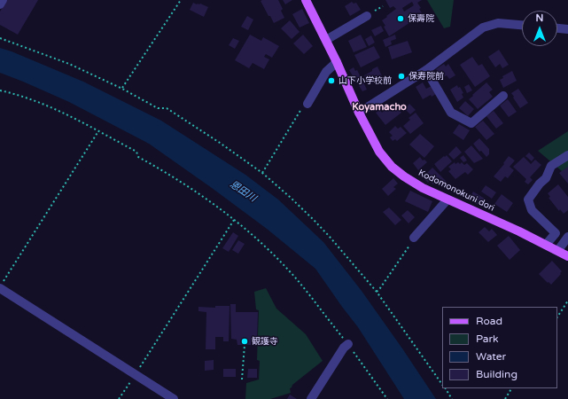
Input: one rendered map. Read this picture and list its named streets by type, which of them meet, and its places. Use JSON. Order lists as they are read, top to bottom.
{
  "streets": {
    "main road": ["Kodomonokuni dori"]
  },
  "districts": ["Koyamacho"],
  "water": ["恩田川"],
  "places": [
    "保壽院",
    "保寿院前",
    "山下小学校前",
    "観護寺"
  ],
  "legend": [
    "Road",
    "Park",
    "Water",
    "Building"
  ],
  "north": "top"
}
